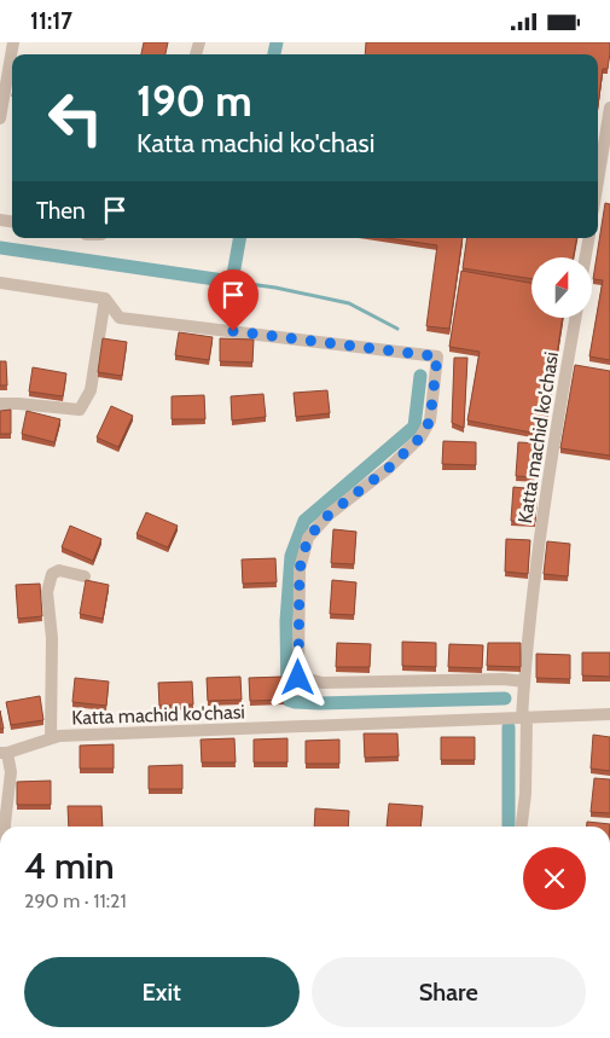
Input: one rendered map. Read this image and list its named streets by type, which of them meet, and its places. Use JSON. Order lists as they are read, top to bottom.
{
  "streets": {
    "street": ["Katta machid ko'chasi"]
  },
  "north": "top",
  "page": {
    "status": "11:17",
    "turn": ["190 m", "Katta machid ko'chasi"],
    "then": "Then",
    "heading": ["4 min", "290 m · 11:21"],
    "buttons": ["Exit", "Share"]
  }
}
